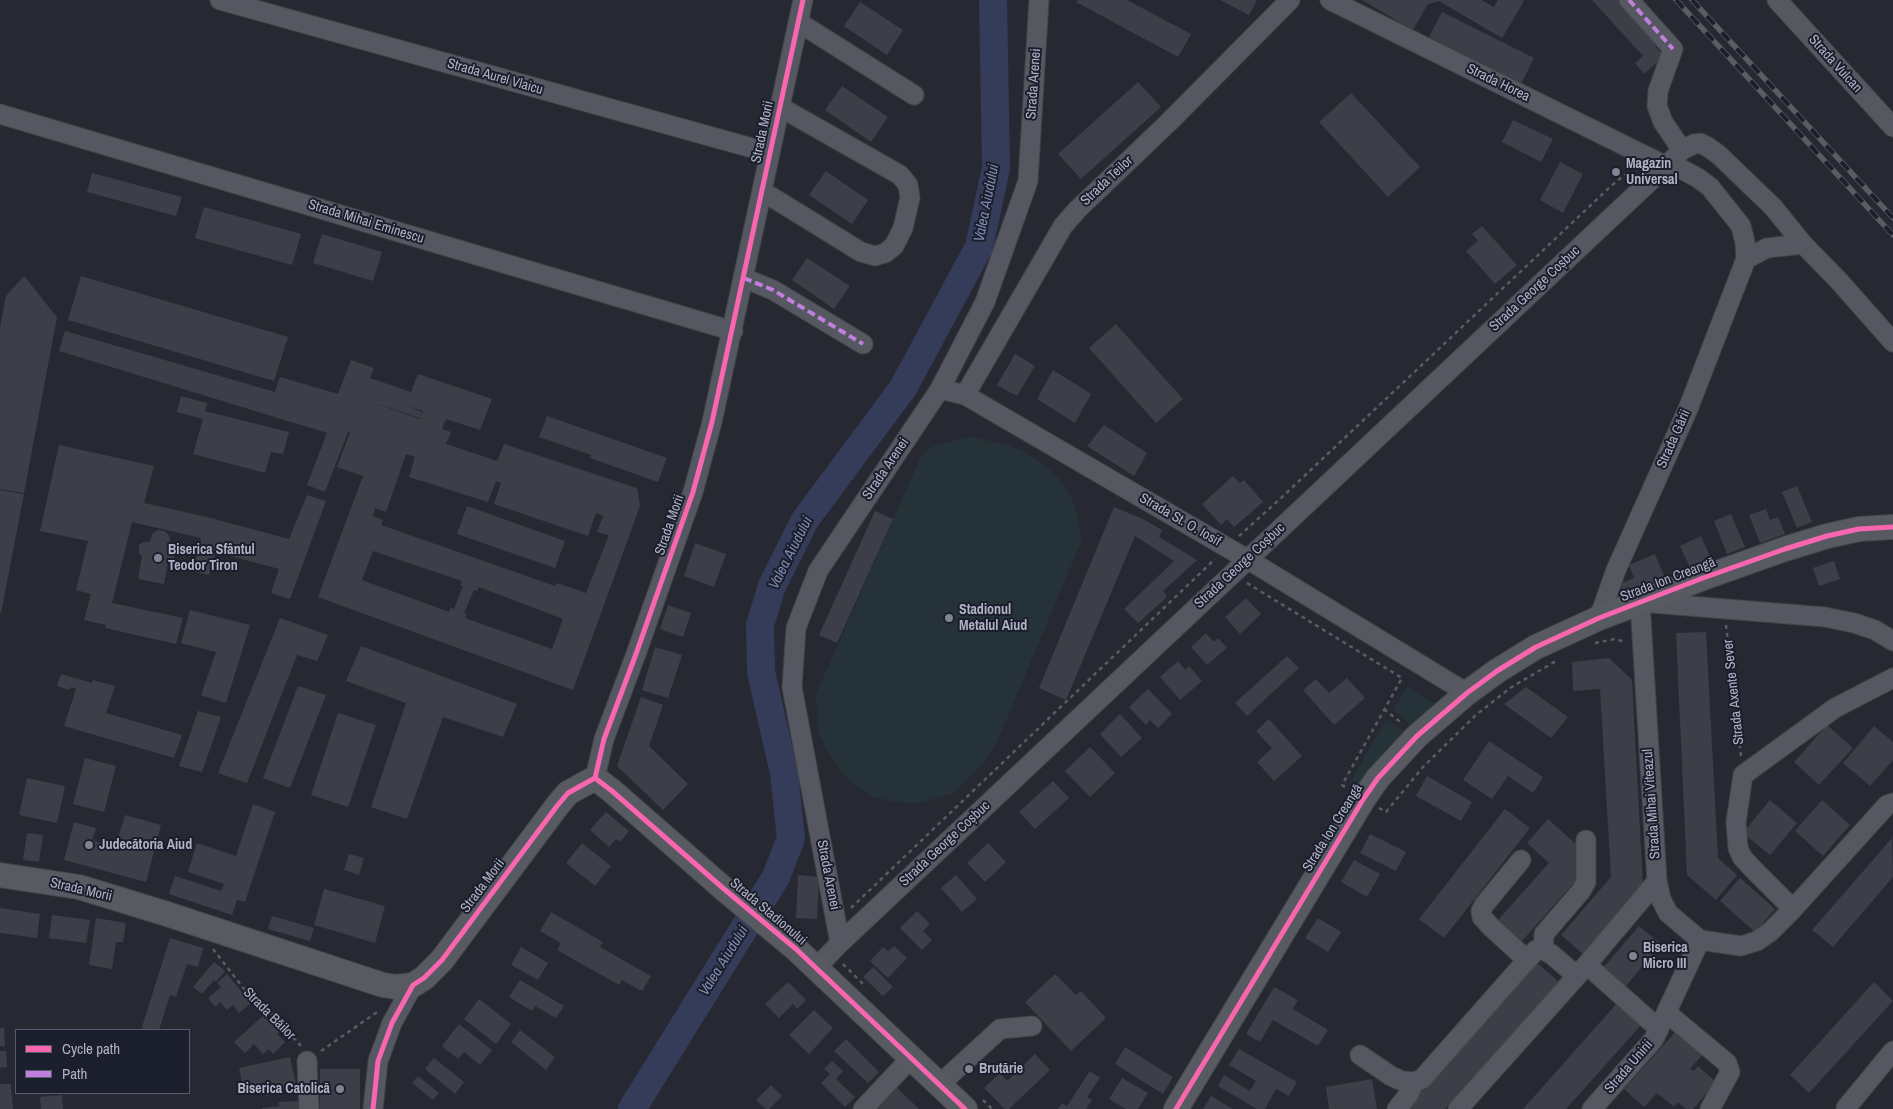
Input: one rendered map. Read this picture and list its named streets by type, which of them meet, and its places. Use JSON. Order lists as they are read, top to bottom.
{
  "streets": {
    "main road": ["Strada Morii", "Strada Ion Creangă", "Strada Stadionului"],
    "street": [
      "Strada Vulcan",
      "Strada Aurel Vlaicu",
      "Strada Horea",
      "Strada Arenei",
      "Strada Teilor",
      "Strada Mihai Eminescu",
      "Strada George Coșbuc",
      "Strada Gării",
      "Strada St. O. Iosif",
      "Strada Mihai Viteazul",
      "Strada Unirii"
    ],
    "path": ["Strada Axente Sever", "Strada Băilor"]
  },
  "crossings": [
    ["Strada Aurel Vlaicu", "Strada Morii"],
    ["Strada Horea", "Strada George Coșbuc"],
    ["Strada Horea", "Strada Gării"],
    ["Strada Arenei", "Strada George Coșbuc"],
    ["Strada Arenei", "Strada St. O. Iosif"],
    ["Strada Morii", "Strada Mihai Eminescu"],
    ["Strada Morii", "Strada Stadionului"],
    ["Strada Morii", "Strada Băilor"],
    ["Strada Teilor", "Strada St. O. Iosif"],
    ["Strada George Coșbuc", "Strada Gării"],
    ["Strada George Coșbuc", "Strada St. O. Iosif"],
    ["Strada George Coșbuc", "Strada Stadionului"],
    ["Strada Gării", "Strada Ion Creangă"],
    ["Strada St. O. Iosif", "Strada Ion Creangă"],
    ["Strada Ion Creangă", "Strada Mihai Viteazul"]
  ],
  "water": ["Valea Aiudului"],
  "places": [
    "Magazin Universal",
    "Biserica Sfântul Teodor Tiron",
    "Stadionul Metalul Aiud",
    "Judecătoria Aiud",
    "Biserica Micro III",
    "Brutărie",
    "Biserica Catolică"
  ],
  "legend": ["Cycle path", "Path"]
}
